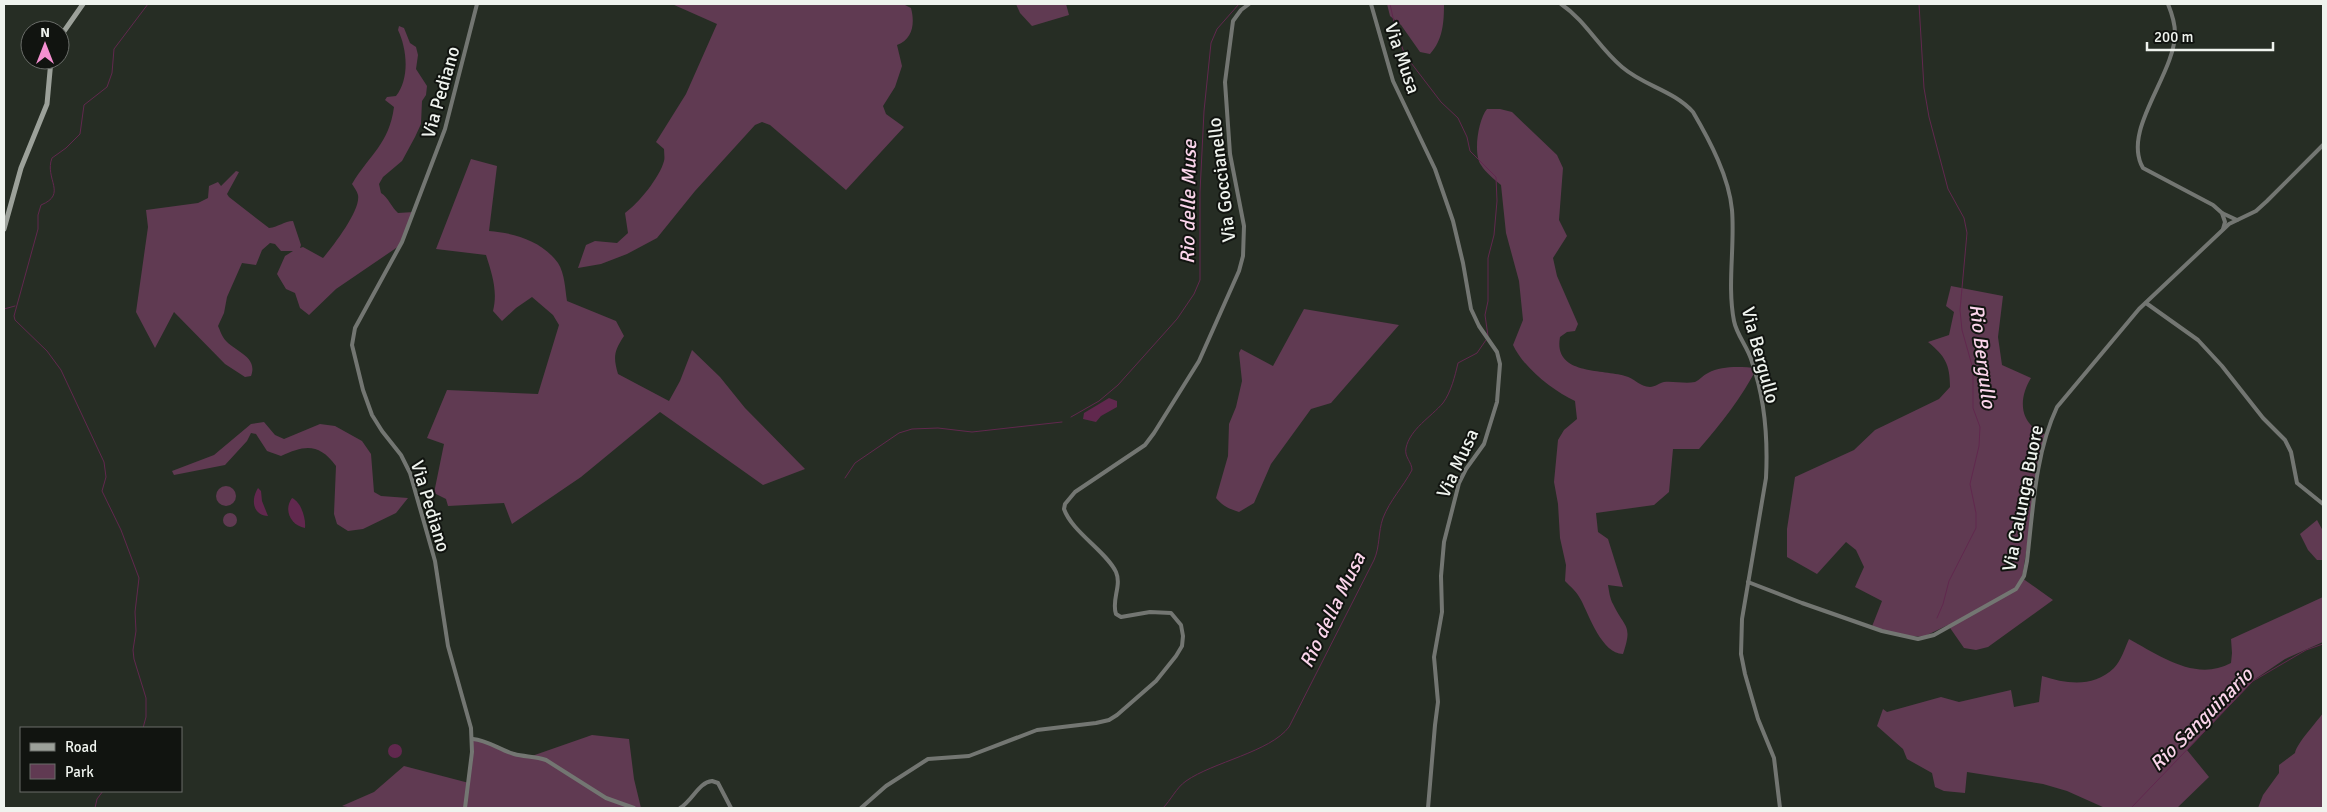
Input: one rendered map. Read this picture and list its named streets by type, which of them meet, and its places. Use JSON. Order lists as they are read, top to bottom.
{
  "streets": {
    "street": [
      "Via Musa",
      "Via Pediano",
      "Via Goccianello",
      "Via Bergullo",
      "Via Calunga Buore"
    ]
  },
  "crossings": [
    ["Via Bergullo", "Via Calunga Buore"]
  ],
  "water": [
    "Rio delle Muse",
    "Rio Bergullo",
    "Rio della Musa",
    "Rio Sanguinario"
  ],
  "legend": ["Road", "Park"],
  "scale_bar": "200 m",
  "north": "top"
}
